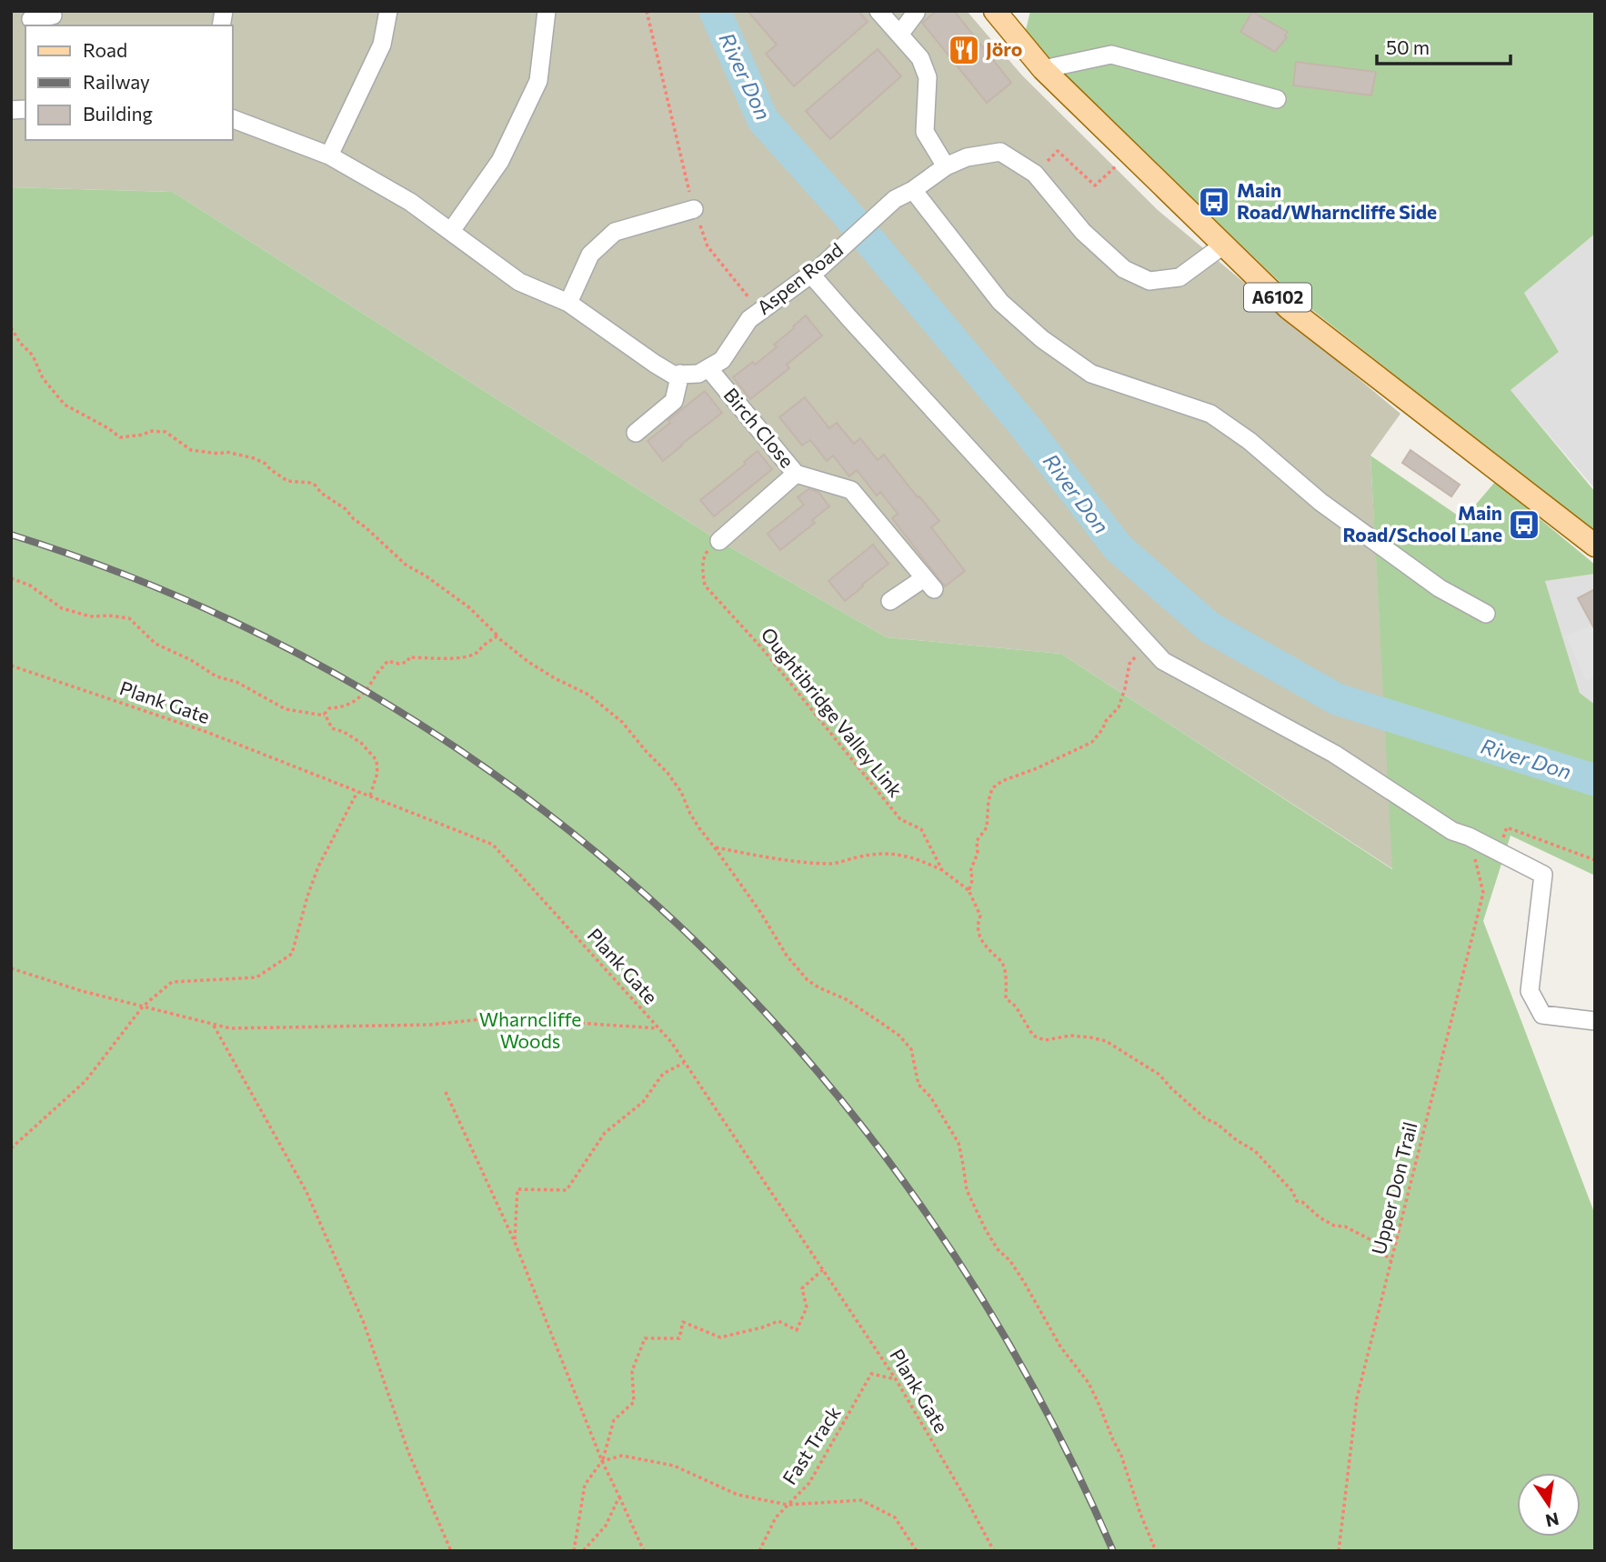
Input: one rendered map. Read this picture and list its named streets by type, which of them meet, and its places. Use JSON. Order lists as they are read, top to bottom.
{
  "streets": {
    "main road": ["A6102"],
    "street": ["Aspen Road", "Birch Close"],
    "path": [
      "Plank Gate",
      "Oughtibridge Valley Link",
      "Upper Don Trail",
      "Fast Track"
    ]
  },
  "crossings": [
    ["Aspen Road", "A6102"],
    ["Aspen Road", "Birch Close"],
    ["Plank Gate", "Fast Track"]
  ],
  "water": ["River Don"],
  "parks": ["Wharncliffe Woods"],
  "places": {
    "restaurant": ["Jöro"],
    "bus stop": ["Main Road/Wharncliffe Side", "Main Road/School Lane"]
  },
  "legend": ["Road", "Railway", "Building"],
  "scale_bar": "50 m",
  "north": "bottom"
}
